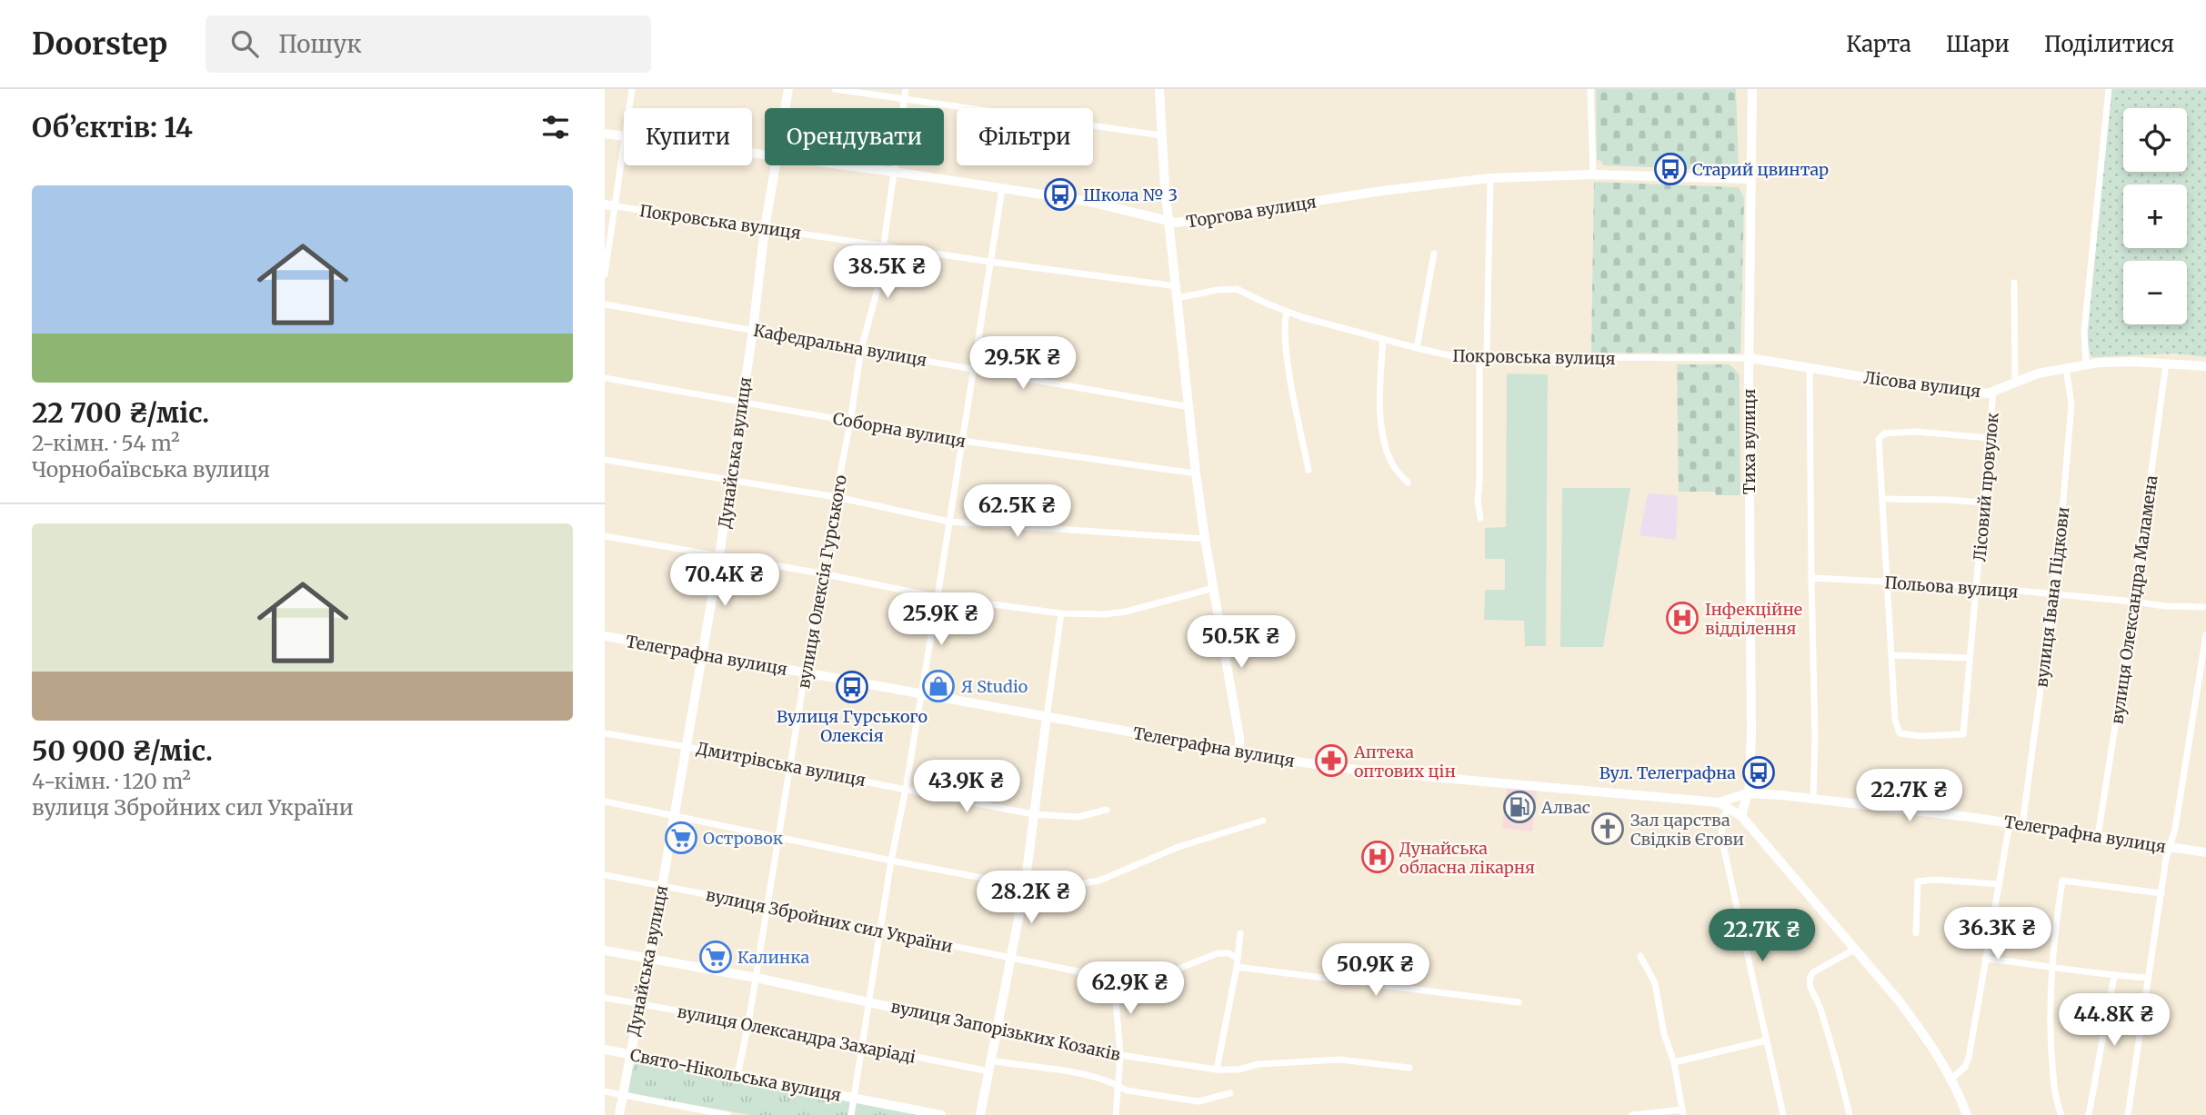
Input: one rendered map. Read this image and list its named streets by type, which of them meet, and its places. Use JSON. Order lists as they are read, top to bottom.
{
  "streets": {
    "main road": [
      "Торгова вулиця",
      "Покровська вулиця",
      "Лісова вулиця",
      "Тиха вулиця",
      "Дунайська вулиця",
      "Телеграфна вулиця",
      "вулиця Запорізьких Козаків",
      "Свято-Нікольська вулиця"
    ],
    "street": [
      "Кафедральна вулиця",
      "Соборна вулиця",
      "Лісовий провулок",
      "вулиця Олексія Гурського",
      "Польова вулиця",
      "вулиця Івана Підкови",
      "вулиця Олександра Маламена",
      "Дмитрівська вулиця",
      "вулиця Збройних сил України",
      "вулиця Олександра Захаріаді"
    ]
  },
  "crossings": [
    ["Торгова вулиця", "Тиха вулиця"],
    ["Торгова вулиця", "вулиця Олексія Гурського"],
    ["Покровська вулиця", "Лісова вулиця"],
    ["Покровська вулиця", "Тиха вулиця"],
    ["Покровська вулиця", "Дунайська вулиця"],
    ["Покровська вулиця", "вулиця Олексія Гурського"],
    ["Кафедральна вулиця", "Дунайська вулиця"],
    ["Кафедральна вулиця", "вулиця Олексія Гурського"],
    ["Лісова вулиця", "Тиха вулиця"],
    ["Лісова вулиця", "Лісовий провулок"],
    ["Лісова вулиця", "вулиця Івана Підкови"],
    ["Лісова вулиця", "вулиця Олександра Маламена"],
    ["Соборна вулиця", "Дунайська вулиця"],
    ["Соборна вулиця", "вулиця Олексія Гурського"],
    ["Тиха вулиця", "Телеграфна вулиця"],
    ["Дунайська вулиця", "Телеграфна вулиця"],
    ["Дунайська вулиця", "Дмитрівська вулиця"],
    ["Дунайська вулиця", "вулиця Збройних сил України"],
    ["Дунайська вулиця", "вулиця Запорізьких Козаків"],
    ["Дунайська вулиця", "вулиця Олександра Захаріаді"],
    ["Дунайська вулиця", "Свято-Нікольська вулиця"],
    ["Лісовий провулок", "Польова вулиця"],
    ["вулиця Олексія Гурського", "Телеграфна вулиця"],
    ["вулиця Олексія Гурського", "Дмитрівська вулиця"],
    ["вулиця Олексія Гурського", "вулиця Збройних сил України"],
    ["вулиця Олексія Гурського", "вулиця Запорізьких Козаків"],
    ["вулиця Олексія Гурського", "вулиця Олександра Захаріаді"],
    ["вулиця Олексія Гурського", "Свято-Нікольська вулиця"],
    ["Польова вулиця", "вулиця Івана Підкови"],
    ["Польова вулиця", "вулиця Олександра Маламена"],
    ["вулиця Івана Підкови", "Телеграфна вулиця"],
    ["вулиця Олександра Маламена", "Телеграфна вулиця"]
  ],
  "places": {
    "bus stop": [
      "Старий цвинтар",
      "Школа № 3",
      "Вулиця Гурського Олексія",
      "Вул. Телеграфна"
    ],
    "hospital": ["Інфекційне відділення", "Дунайська обласна лікарня"],
    "shop": ["Я Studio"],
    "pharmacy": ["Аптека оптових цін"],
    "fuel station": ["Алвас"],
    "church": ["Зал царства Свідків Єгови"],
    "supermarket": ["Островок", "Калинка"]
  },
  "page": {
    "header": "Doorstep",
    "search": "Пошук",
    "nav": ["Карта", "Шари", "Поділитися"],
    "heading": "Об’єктів: 14",
    "map_buttons": ["+", "−"],
    "chip": ["Купити", "Орендувати", "Фільтри"],
    "list": [
      {
        "name": "22 700 ₴/міс.",
        "note": "2-кімн. · 54 m² · Чорнобаївська вулиця"
      },
      {
        "name": "50 900 ₴/міс.",
        "note": "4-кімн. · 120 m² · вулиця Збройних сил України"
      }
    ],
    "price": [
      "38.5K ₴",
      "29.5K ₴",
      "62.5K ₴",
      "70.4K ₴",
      "25.9K ₴",
      "50.5K ₴",
      "43.9K ₴",
      "22.7K ₴",
      "28.2K ₴",
      "36.3K ₴",
      "22.7K ₴",
      "50.9K ₴",
      "62.9K ₴",
      "44.8K ₴"
    ]
  }
}
